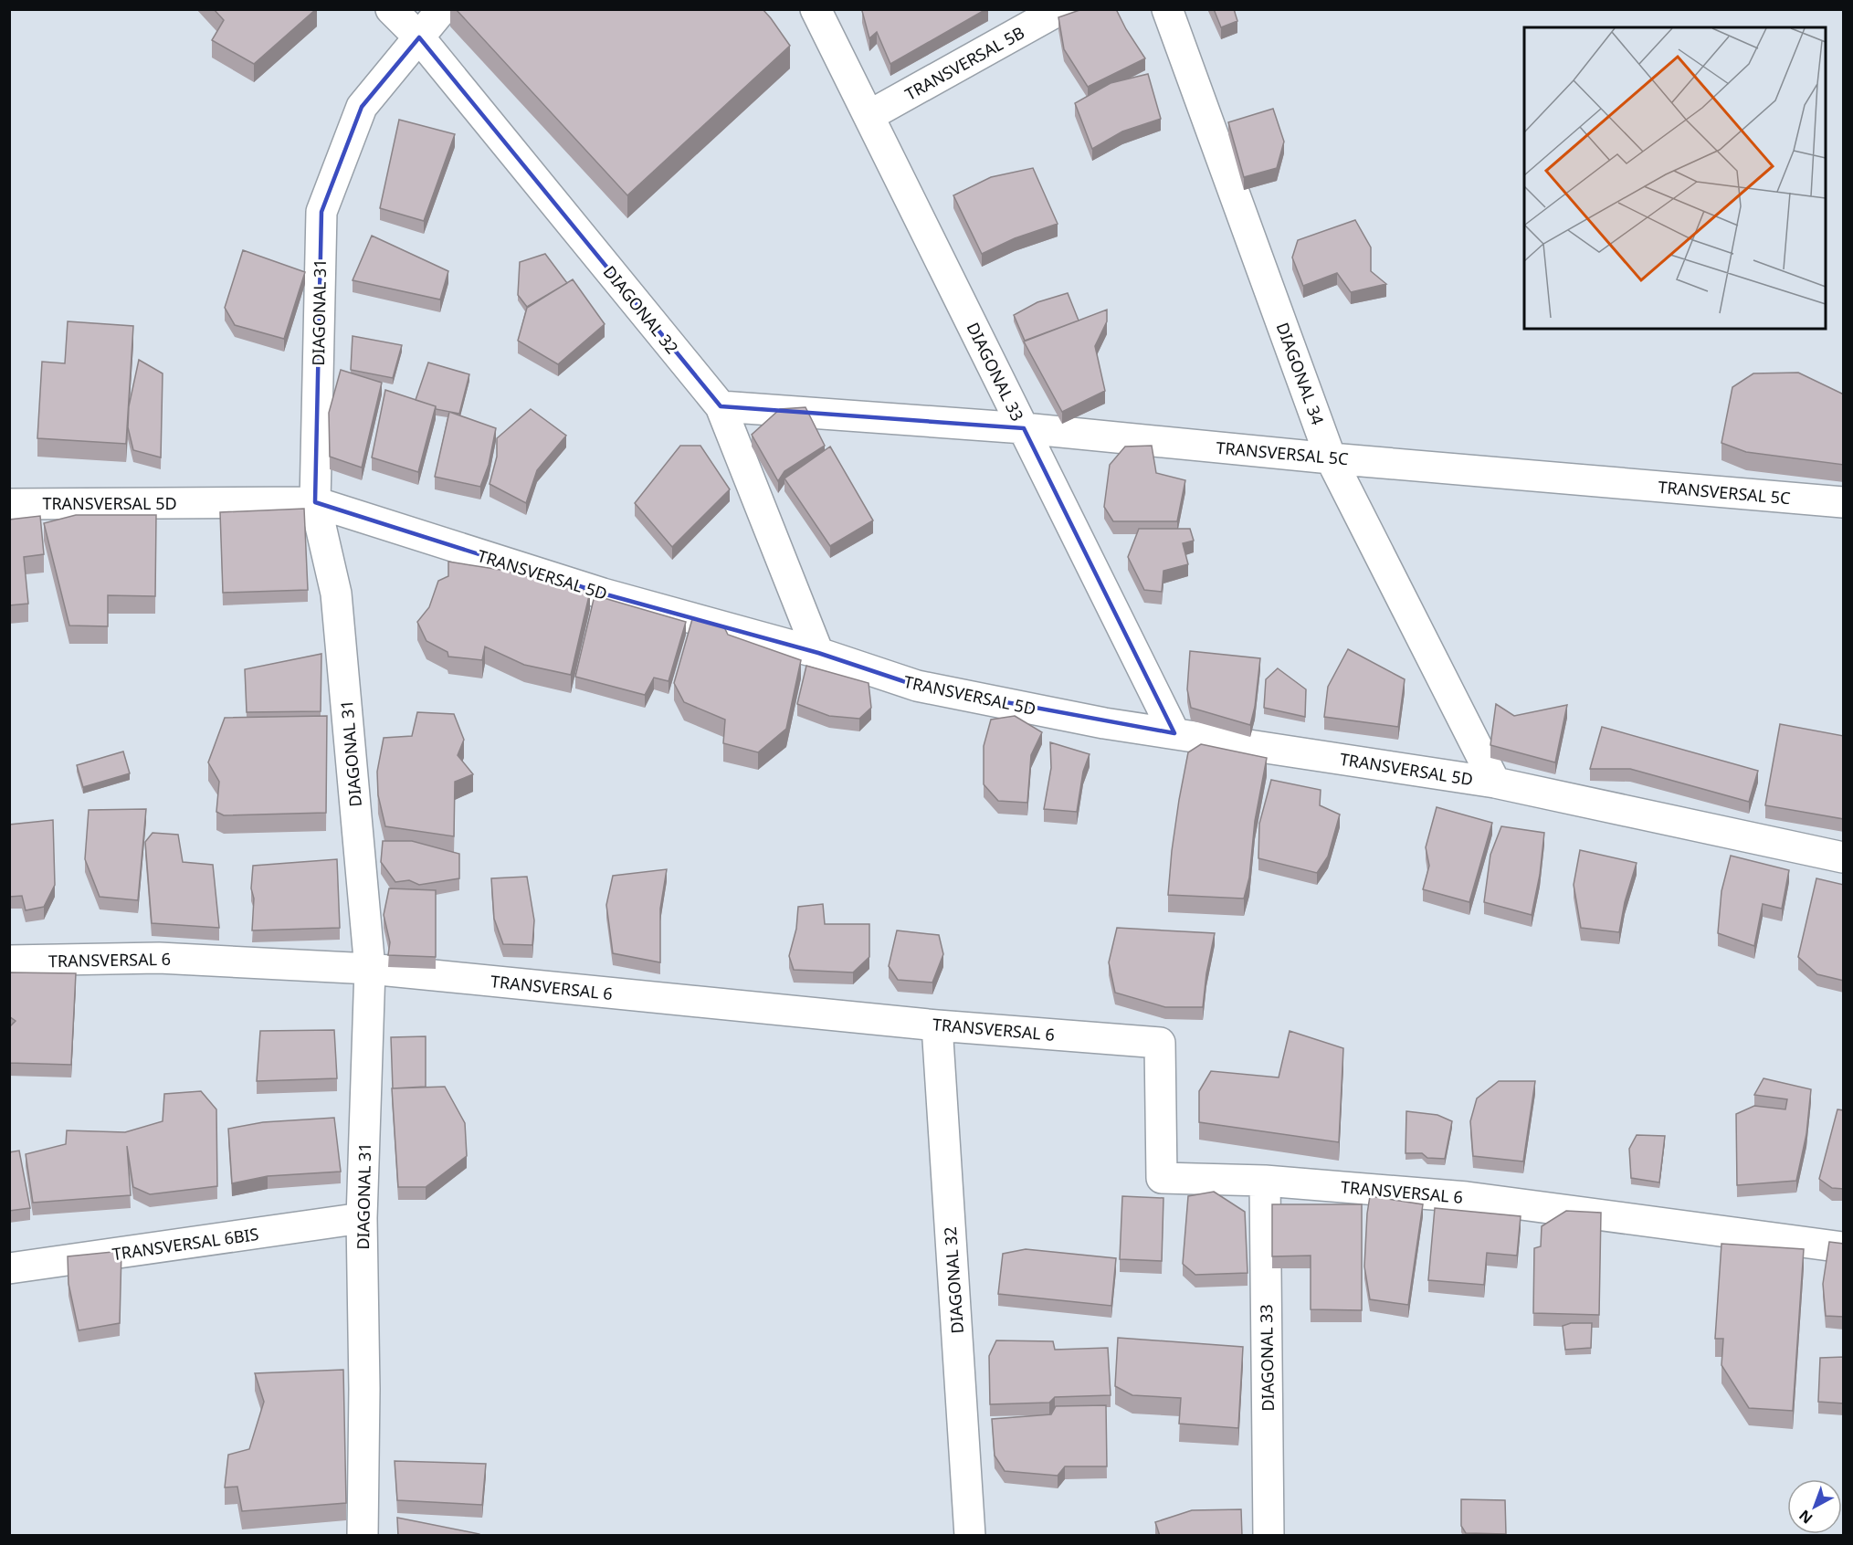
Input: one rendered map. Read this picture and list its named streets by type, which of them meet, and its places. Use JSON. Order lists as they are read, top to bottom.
{
  "streets": {
    "street": [
      "TRANSVERSAL 5B",
      "DIAGONAL 32",
      "DIAGONAL 31",
      "DIAGONAL 33",
      "DIAGONAL 34",
      "TRANSVERSAL 5C",
      "TRANSVERSAL 5D",
      "TRANSVERSAL 6",
      "TRANSVERSAL 6BIS"
    ]
  },
  "crossings": [
    ["TRANSVERSAL 5B", "DIAGONAL 33"],
    ["DIAGONAL 32", "DIAGONAL 31"],
    ["DIAGONAL 32", "TRANSVERSAL 5C"],
    ["DIAGONAL 32", "TRANSVERSAL 5D"],
    ["DIAGONAL 32", "TRANSVERSAL 6"],
    ["DIAGONAL 31", "TRANSVERSAL 5D"],
    ["DIAGONAL 31", "TRANSVERSAL 6"],
    ["DIAGONAL 31", "TRANSVERSAL 6BIS"],
    ["DIAGONAL 33", "TRANSVERSAL 5C"],
    ["DIAGONAL 33", "TRANSVERSAL 5D"],
    ["DIAGONAL 33", "TRANSVERSAL 6"],
    ["DIAGONAL 34", "TRANSVERSAL 5C"],
    ["DIAGONAL 34", "TRANSVERSAL 5D"]
  ],
  "north": "bottom left"
}
